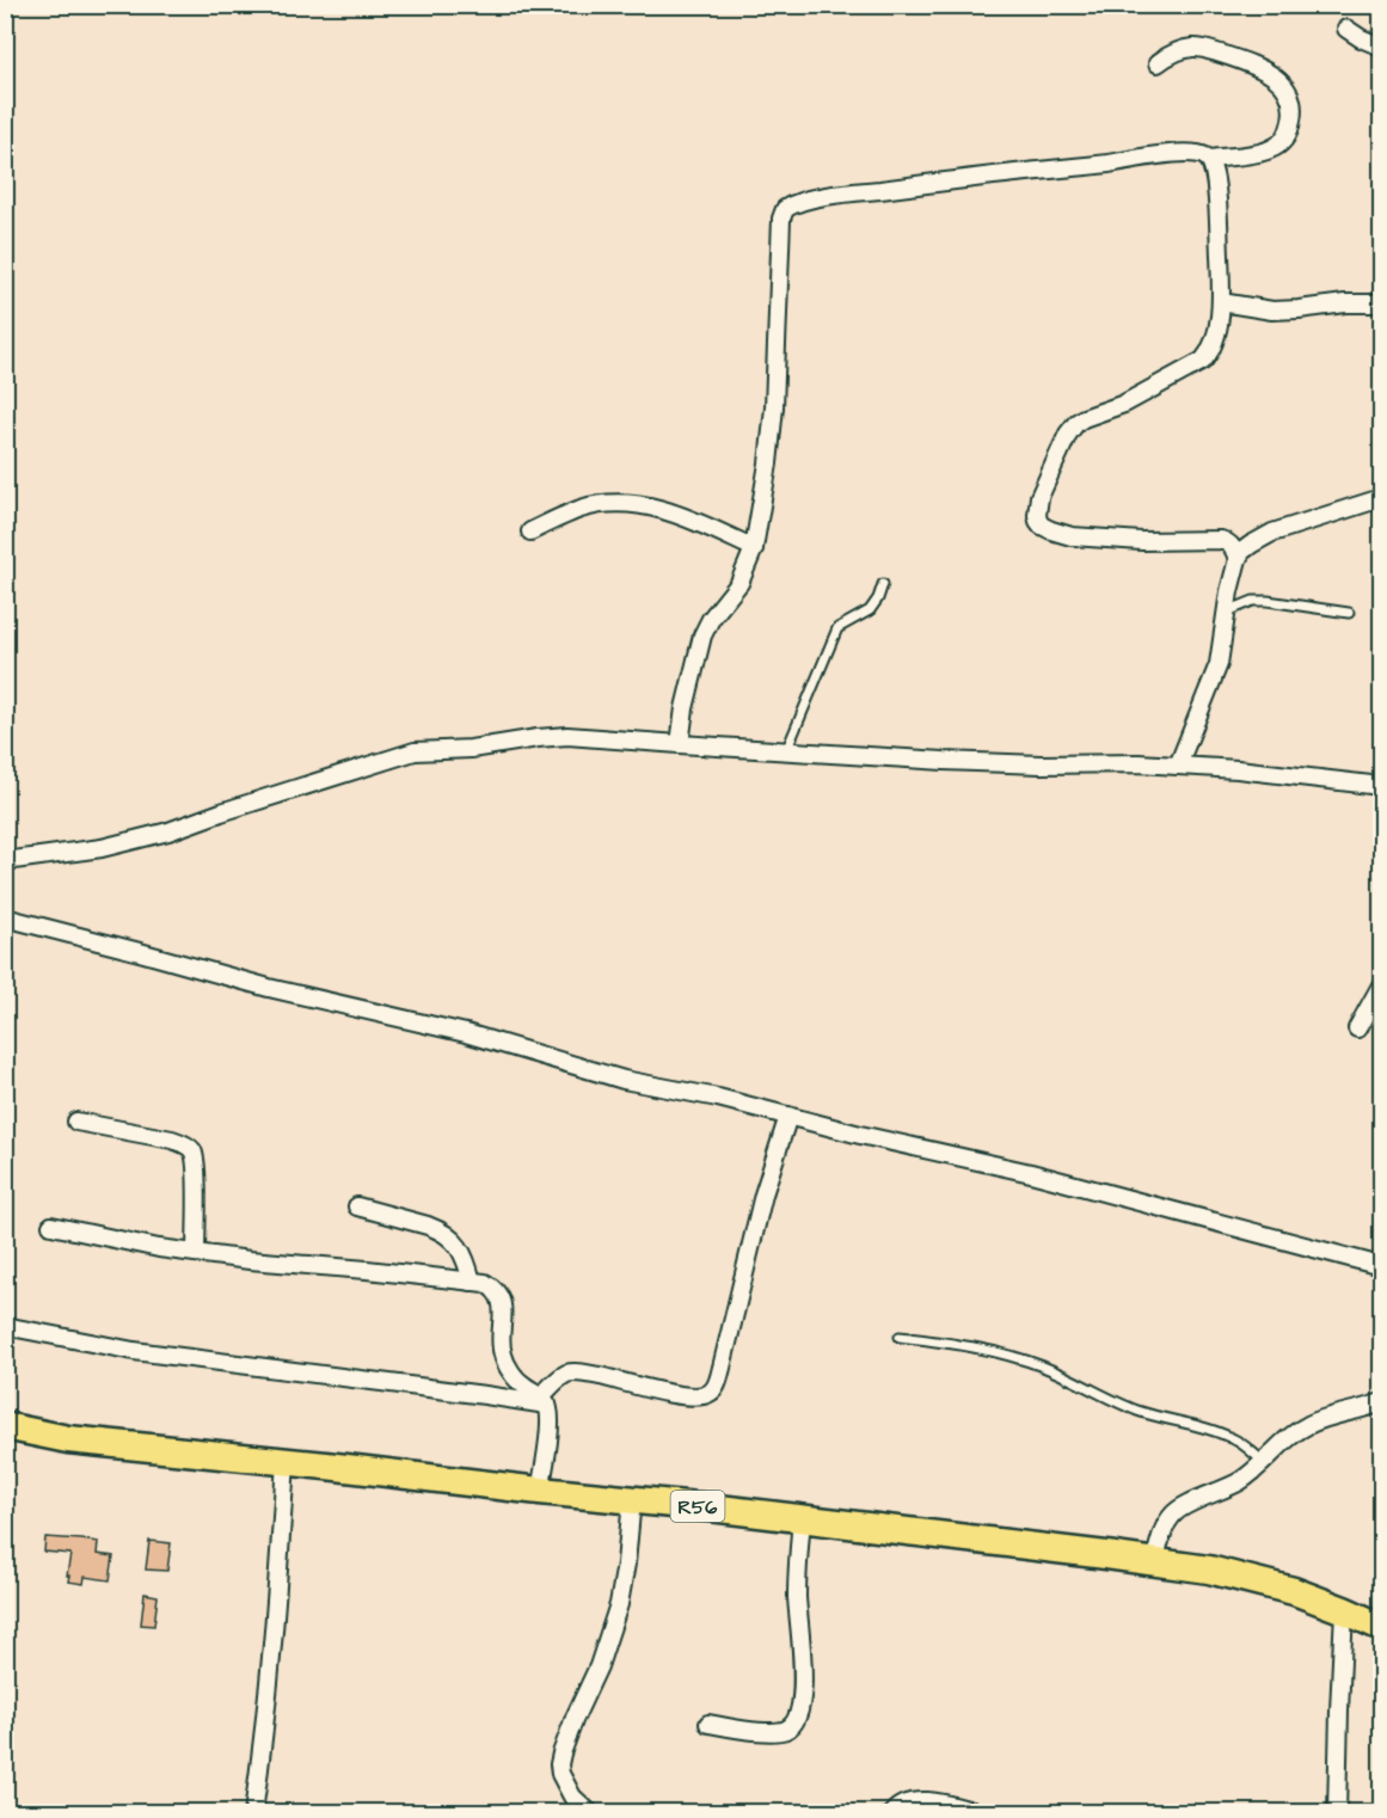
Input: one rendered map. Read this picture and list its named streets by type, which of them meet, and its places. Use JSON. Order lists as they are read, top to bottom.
{
  "streets": {
    "main road": ["R56"]
  }
}
